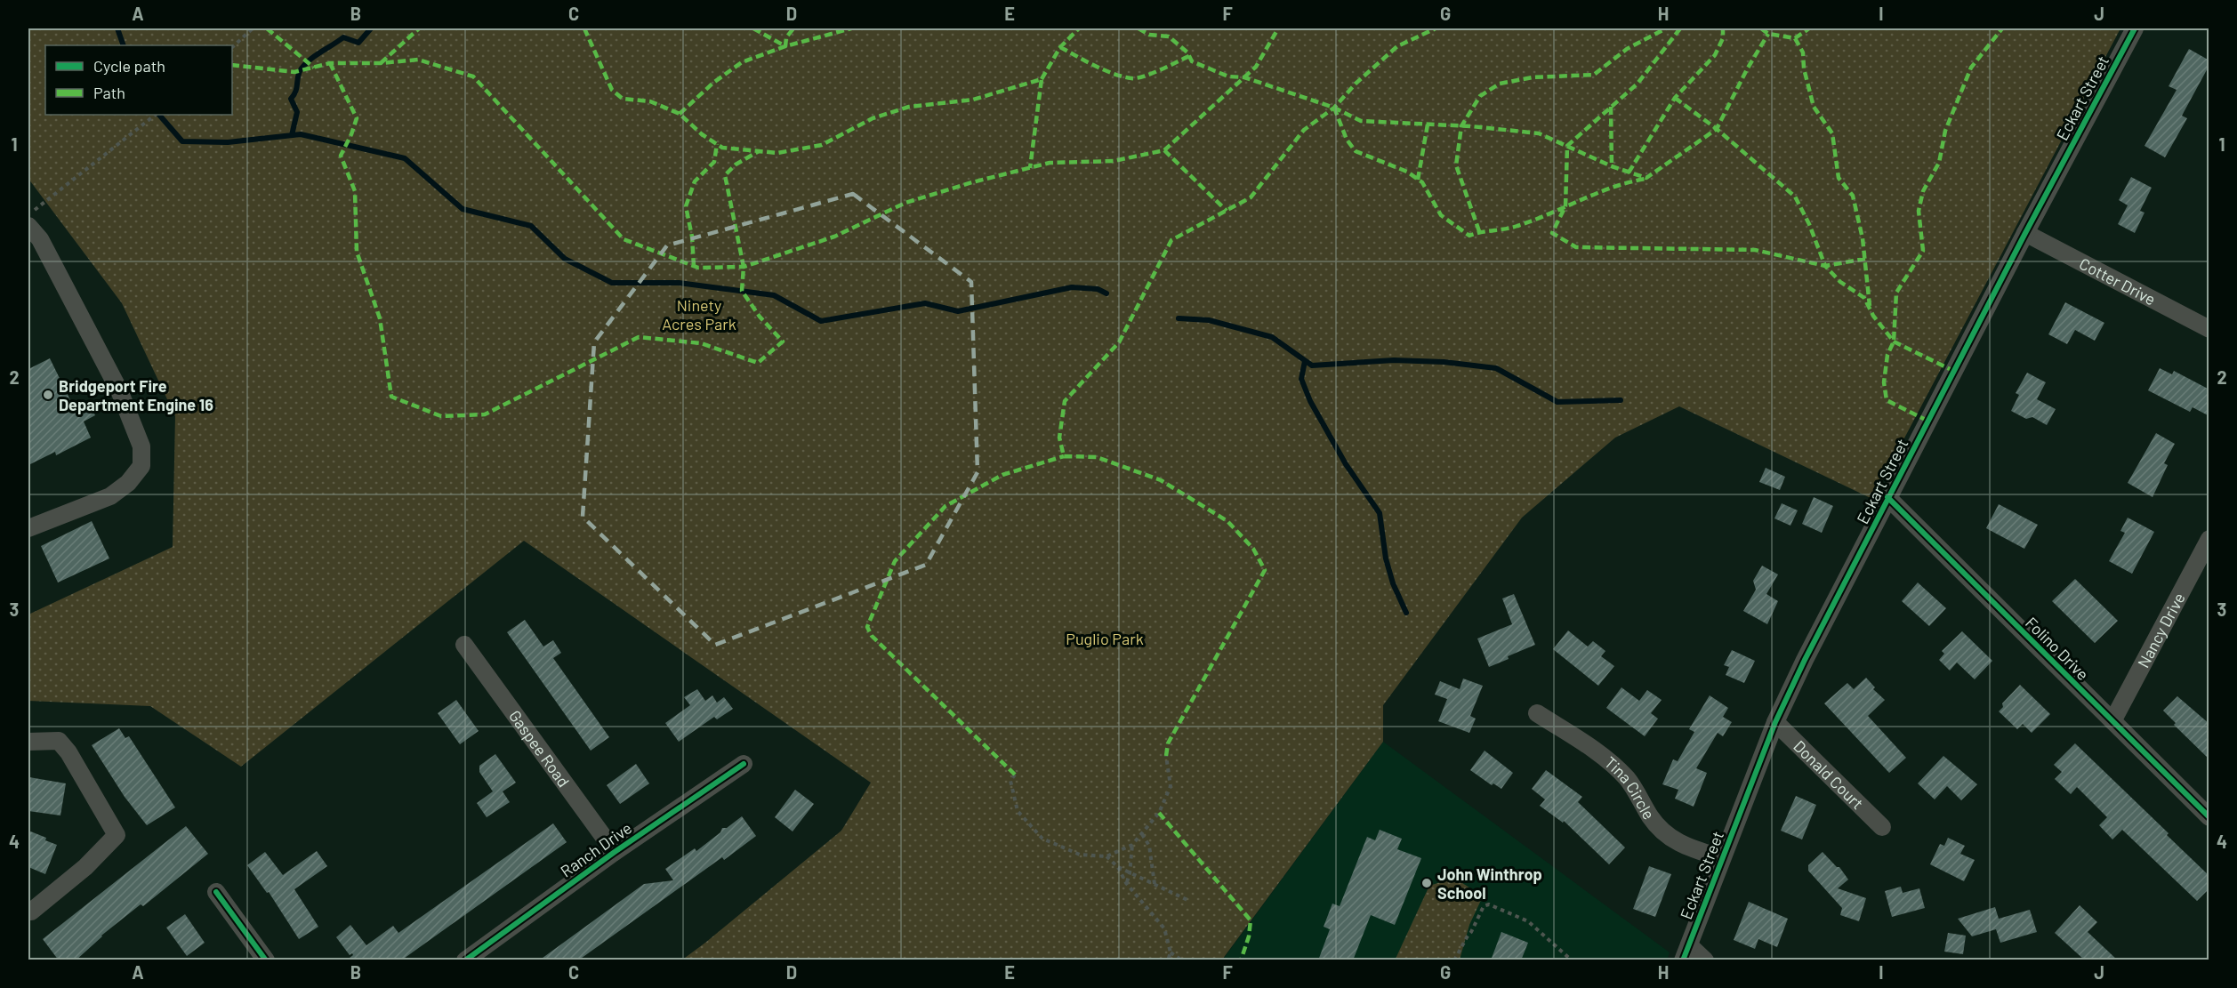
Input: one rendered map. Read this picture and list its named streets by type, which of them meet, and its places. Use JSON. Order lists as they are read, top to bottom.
{
  "streets": {
    "street": [
      "Eckart Street",
      "Cotter Drive",
      "Nancy Drive",
      "Folino Drive",
      "Gaspee Road",
      "Donald Court",
      "Tina Circle",
      "Ranch Drive"
    ]
  },
  "crossings": [
    ["Eckart Street", "Cotter Drive"],
    ["Eckart Street", "Folino Drive"],
    ["Eckart Street", "Donald Court"],
    ["Eckart Street", "Tina Circle"],
    ["Nancy Drive", "Folino Drive"],
    ["Gaspee Road", "Ranch Drive"]
  ],
  "parks": ["Ninety Acres Park", "Puglio Park"],
  "places": ["Bridgeport Fire Department Engine 16", "John Winthrop School"],
  "legend": ["Cycle path", "Path"],
  "grid": {
    "columns": [
      "A",
      "B",
      "C",
      "D",
      "E",
      "F",
      "G",
      "H",
      "I",
      "J"
    ],
    "rows": [
      "1",
      "2",
      "3",
      "4"
    ]
  }
}
